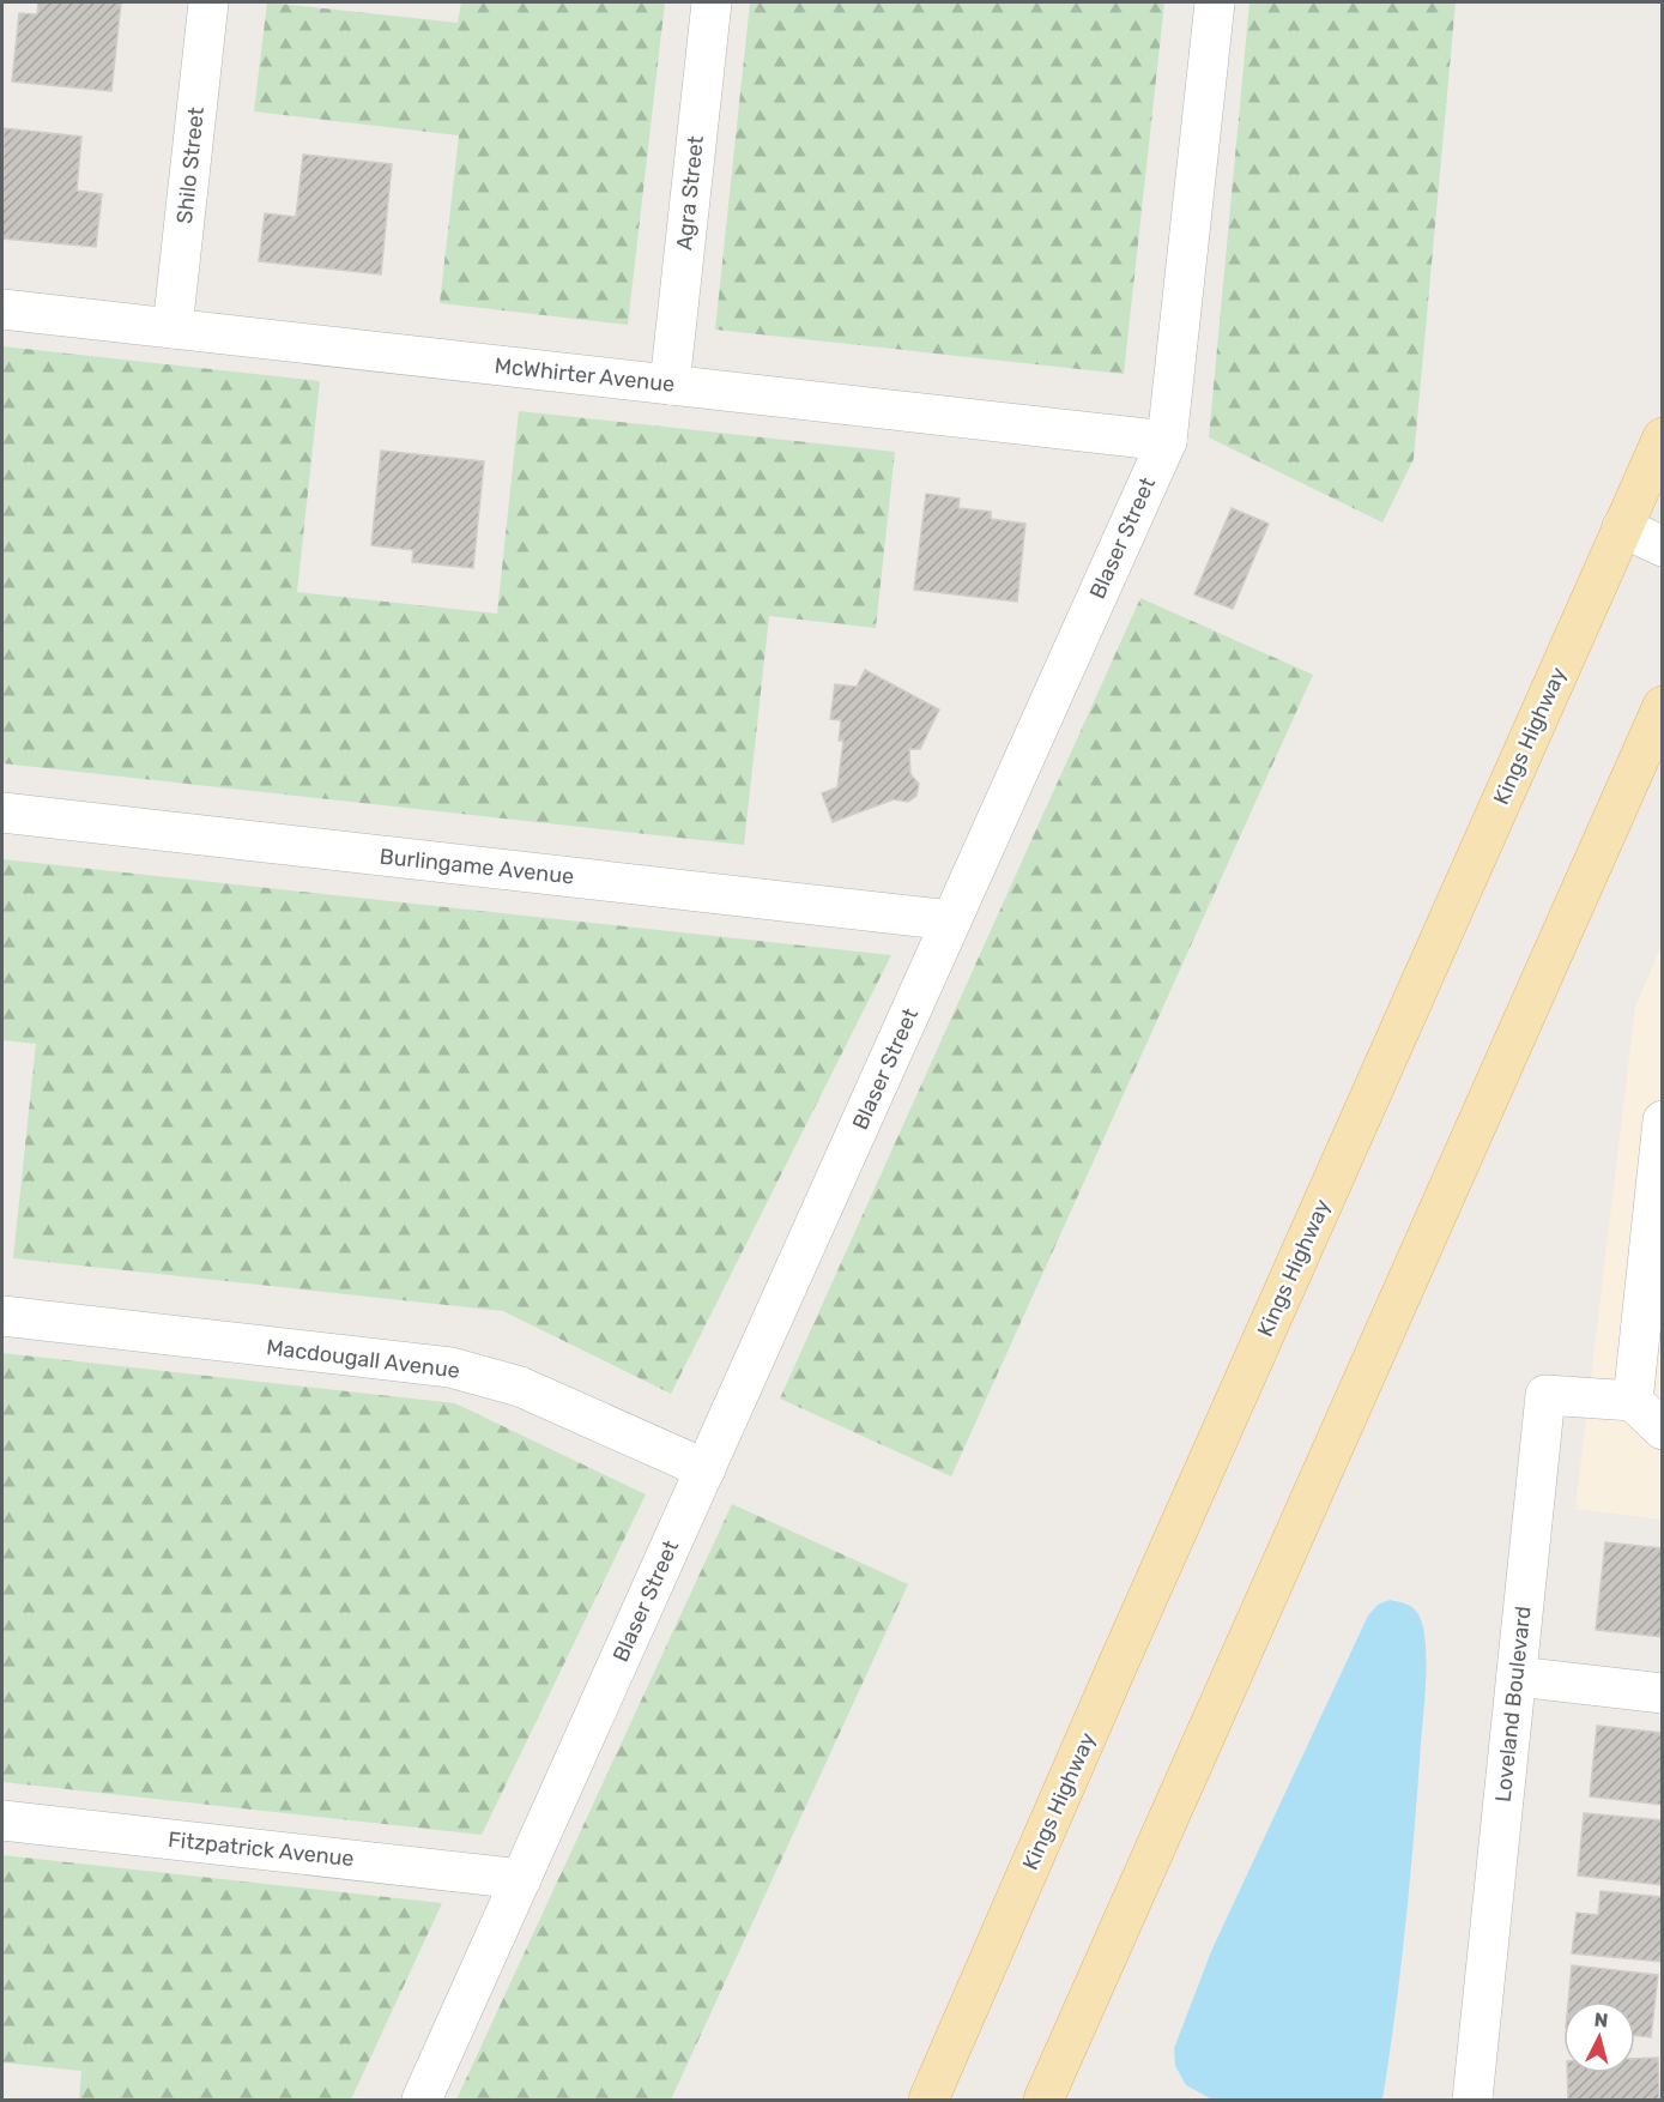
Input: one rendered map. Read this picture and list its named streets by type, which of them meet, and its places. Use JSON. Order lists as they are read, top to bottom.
{
  "streets": {
    "main road": ["Kings Highway"],
    "street": [
      "Shilo Street",
      "Agra Street",
      "McWhirter Avenue",
      "Blaser Street",
      "Burlingame Avenue",
      "Macdougall Avenue",
      "Loveland Boulevard",
      "Fitzpatrick Avenue"
    ]
  },
  "crossings": [
    ["Shilo Street", "McWhirter Avenue"],
    ["Agra Street", "McWhirter Avenue"],
    ["McWhirter Avenue", "Blaser Street"],
    ["Blaser Street", "Burlingame Avenue"],
    ["Blaser Street", "Macdougall Avenue"],
    ["Blaser Street", "Fitzpatrick Avenue"]
  ],
  "north": "top"
}
